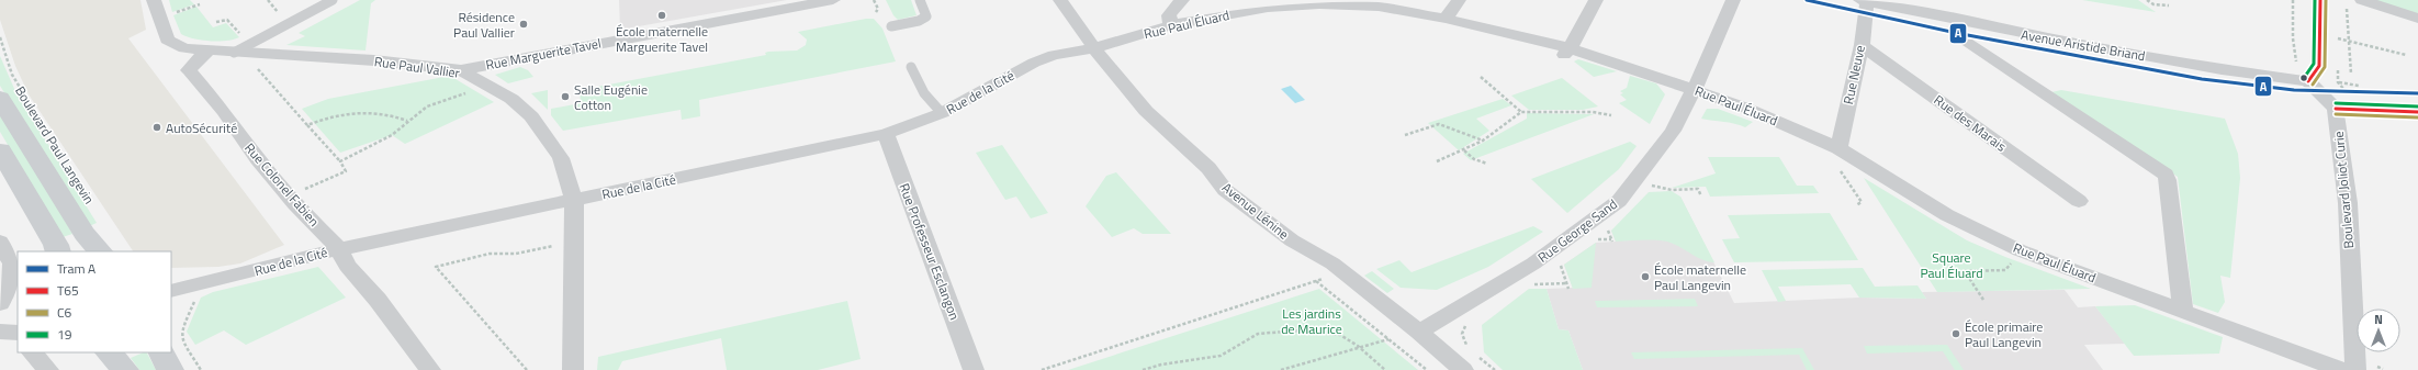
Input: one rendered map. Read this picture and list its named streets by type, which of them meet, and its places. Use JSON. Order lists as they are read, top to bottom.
{
  "streets": {
    "main road": ["Boulevard Paul Langevin"],
    "street": [
      "Rue Paul Éluard",
      "Avenue Aristide Briand",
      "Rue Marguerite Tavel",
      "Rue Paul Vallier",
      "Rue Neuve",
      "Rue de la Cité",
      "Rue des Marais",
      "Rue Colonel Fabien",
      "Boulevard Joliot Curie",
      "Avenue Lénine",
      "Rue George Sand",
      "Rue Professeur Esclangon"
    ]
  },
  "crossings": [
    ["Rue Paul Éluard", "Rue Neuve"],
    ["Rue Paul Éluard", "Rue de la Cité"],
    ["Rue Paul Éluard", "Avenue Lénine"],
    ["Rue Paul Éluard", "Rue George Sand"],
    ["Avenue Aristide Briand", "Rue Neuve"],
    ["Rue Marguerite Tavel", "Rue Paul Vallier"],
    ["Rue Paul Vallier", "Rue de la Cité"],
    ["Rue Paul Vallier", "Rue Colonel Fabien"],
    ["Rue Neuve", "Rue des Marais"],
    ["Rue de la Cité", "Rue Colonel Fabien"],
    ["Rue de la Cité", "Avenue Lénine"],
    ["Rue de la Cité", "Rue Professeur Esclangon"],
    ["Avenue Lénine", "Rue George Sand"]
  ],
  "parks": ["Square Paul Éluard", "Les jardins de Maurice"],
  "places": [
    "École maternelle Marguerite Tavel",
    "Résidence Paul Vallier",
    "Salle Eugénie Cotton",
    "AutoSécurité",
    "École maternelle Paul Langevin",
    "École primaire Paul Langevin"
  ],
  "lines": [
    "tram line A",
    "transit line T65",
    "transit line C6",
    "transit line 19"
  ],
  "legend": [
    "Tram A",
    "T65",
    "C6",
    "19"
  ],
  "north": "top"
}
